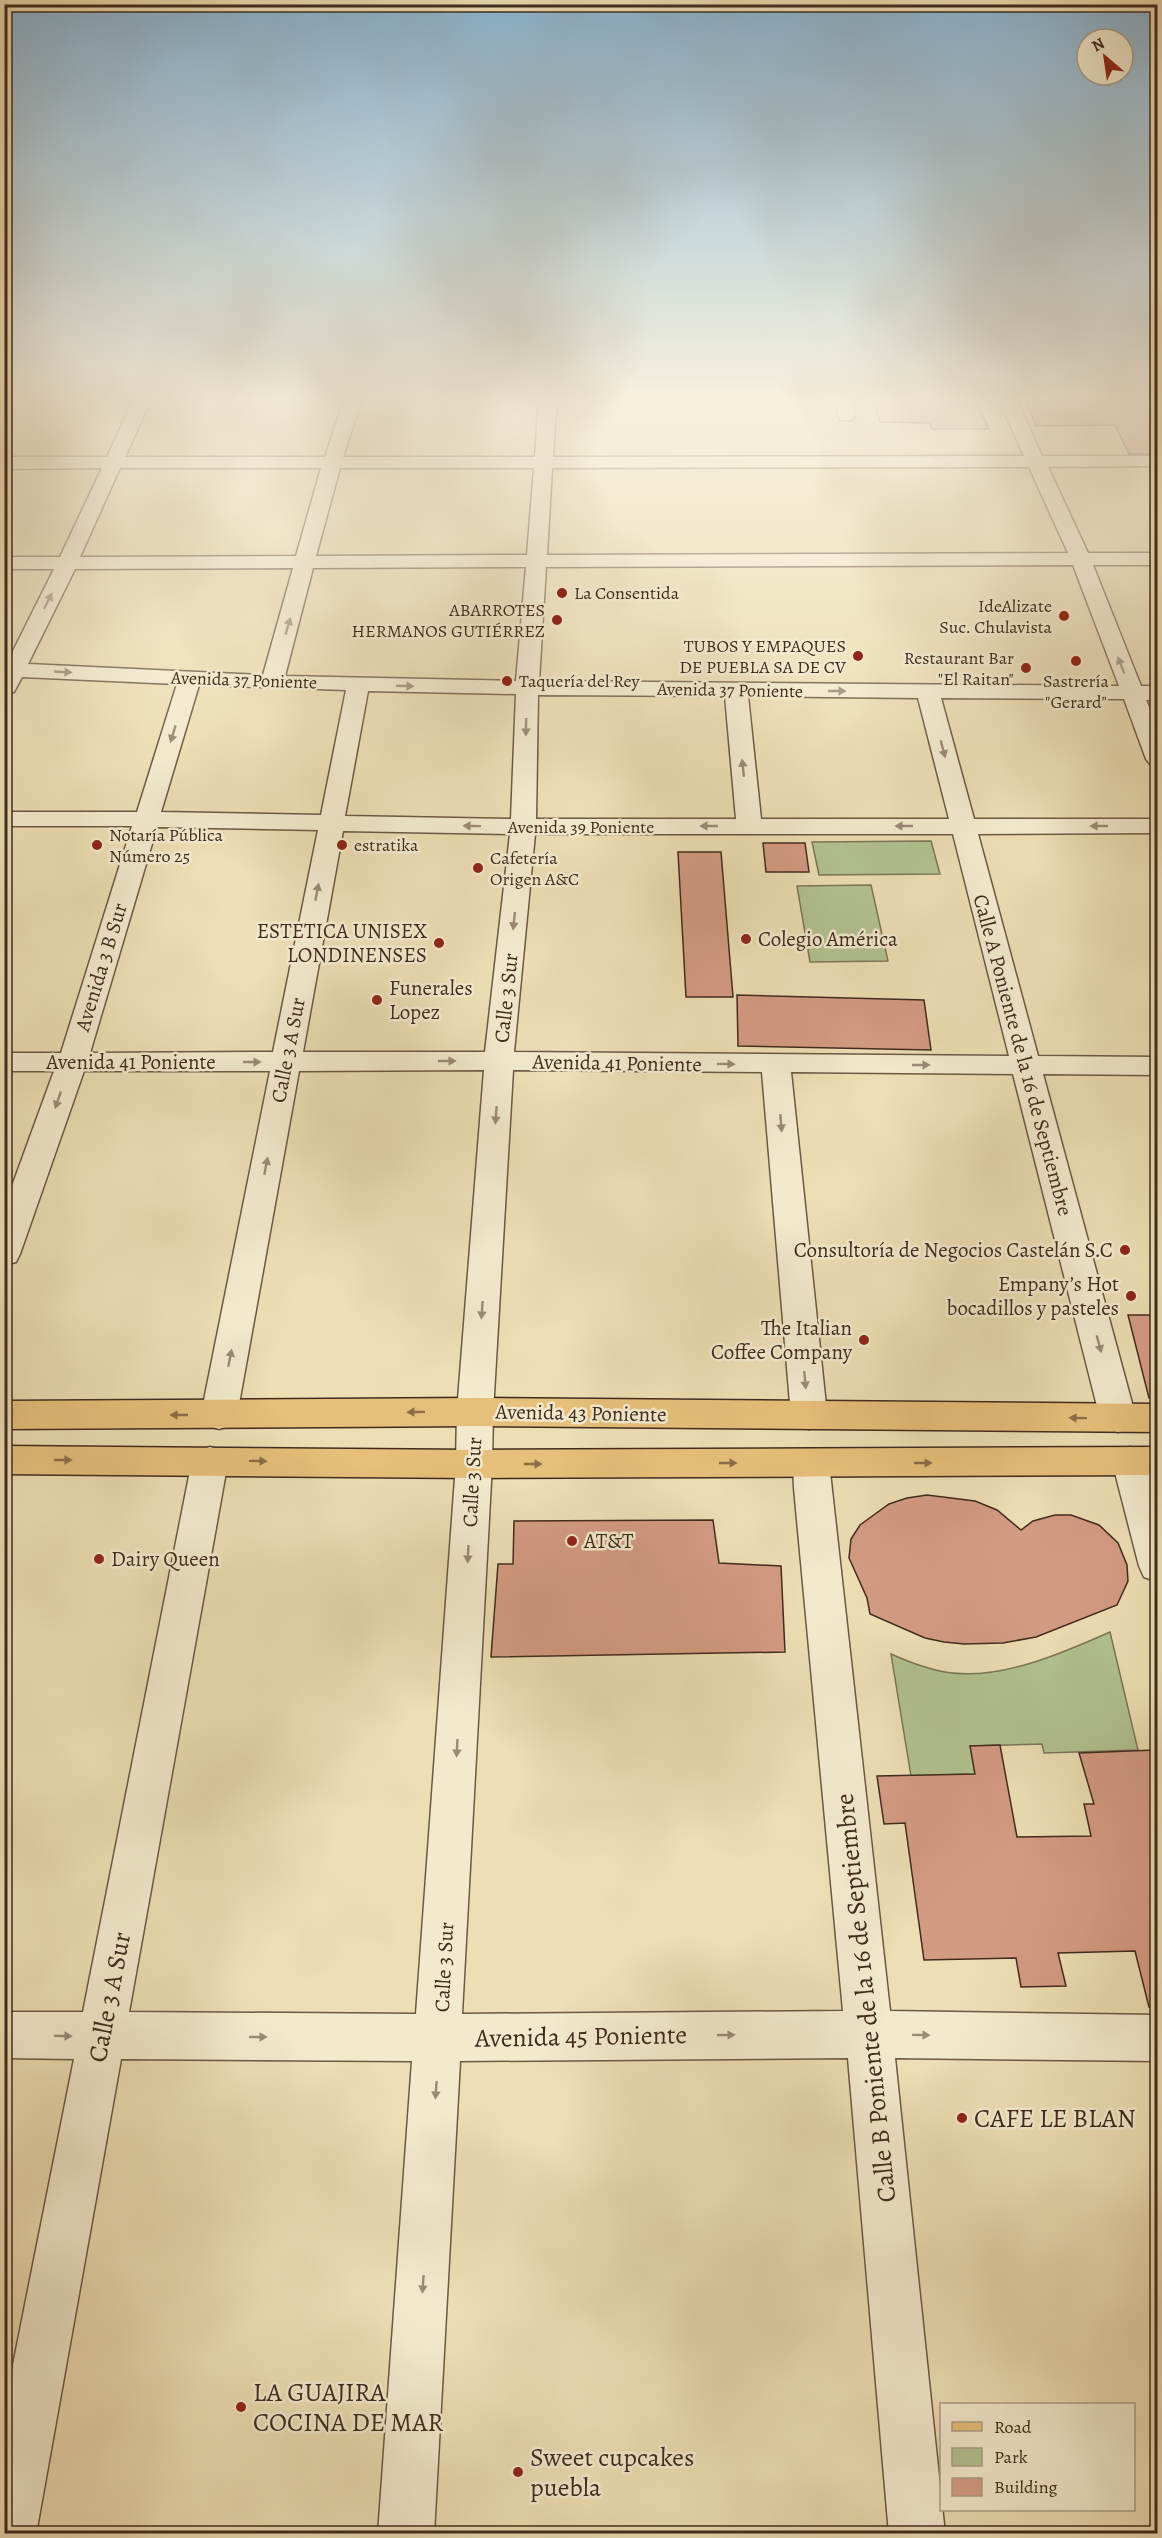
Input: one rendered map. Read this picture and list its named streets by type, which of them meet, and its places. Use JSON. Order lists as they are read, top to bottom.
{
  "streets": {
    "main road": ["Avenida 43 Poniente"],
    "street": [
      "Avenida 37 Poniente",
      "Avenida 39 Poniente",
      "Avenida 3 B Sur",
      "Calle 3 Sur",
      "Calle 3 A Sur",
      "Calle A Poniente de la 16 de Septiembre",
      "Avenida 41 Poniente",
      "Calle B Poniente de la 16 de Septiembre",
      "Avenida 45 Poniente"
    ]
  },
  "crossings": [
    ["Avenida 37 Poniente", "Avenida 3 B Sur"],
    ["Avenida 37 Poniente", "Calle 3 Sur"],
    ["Avenida 37 Poniente", "Calle 3 A Sur"],
    ["Avenida 37 Poniente", "Calle A Poniente de la 16 de Septiembre"],
    ["Avenida 39 Poniente", "Avenida 3 B Sur"],
    ["Avenida 39 Poniente", "Calle 3 Sur"],
    ["Avenida 39 Poniente", "Calle 3 A Sur"],
    ["Avenida 39 Poniente", "Calle A Poniente de la 16 de Septiembre"],
    ["Avenida 3 B Sur", "Avenida 41 Poniente"],
    ["Calle 3 Sur", "Avenida 41 Poniente"],
    ["Calle 3 Sur", "Avenida 43 Poniente"],
    ["Calle 3 Sur", "Avenida 45 Poniente"],
    ["Calle 3 A Sur", "Avenida 41 Poniente"],
    ["Calle 3 A Sur", "Avenida 43 Poniente"],
    ["Calle 3 A Sur", "Avenida 45 Poniente"],
    ["Calle A Poniente de la 16 de Septiembre", "Avenida 41 Poniente"],
    ["Calle A Poniente de la 16 de Septiembre", "Avenida 43 Poniente"],
    ["Calle B Poniente de la 16 de Septiembre", "Avenida 45 Poniente"]
  ],
  "one_way": [
    "Avenida 3 B Sur",
    "Calle 3 Sur",
    "Avenida 41 Poniente",
    "Avenida 45 Poniente"
  ],
  "places": [
    "La Consentida",
    "IdeAlizate Suc. Chulavista",
    "ABARROTES HERMANOS GUTIÉRREZ",
    "TUBOS Y EMPAQUES DE PUEBLA SA DE CV",
    "Sastrería \"Gerard\"",
    "Restaurant Bar \"El Raitan\"",
    "Taquería del Rey",
    "Notaría Pública Número 25",
    "estratika",
    "Cafetería Origen A&C",
    "Colegio América",
    "ESTETICA UNISEX LONDINENSES",
    "Funerales Lopez",
    "Consultoría de Negocios Castelán S.C",
    "Empany’s Hot bocadillos y pasteles",
    "The Italian Coffee Company",
    "AT&T",
    "Dairy Queen",
    "CAFE LE BLAN",
    "LA GUAJIRA COCINA DE MAR",
    "Sweet cupcakes puebla"
  ],
  "legend": ["Road", "Park", "Building"],
  "north": "top left"
}
